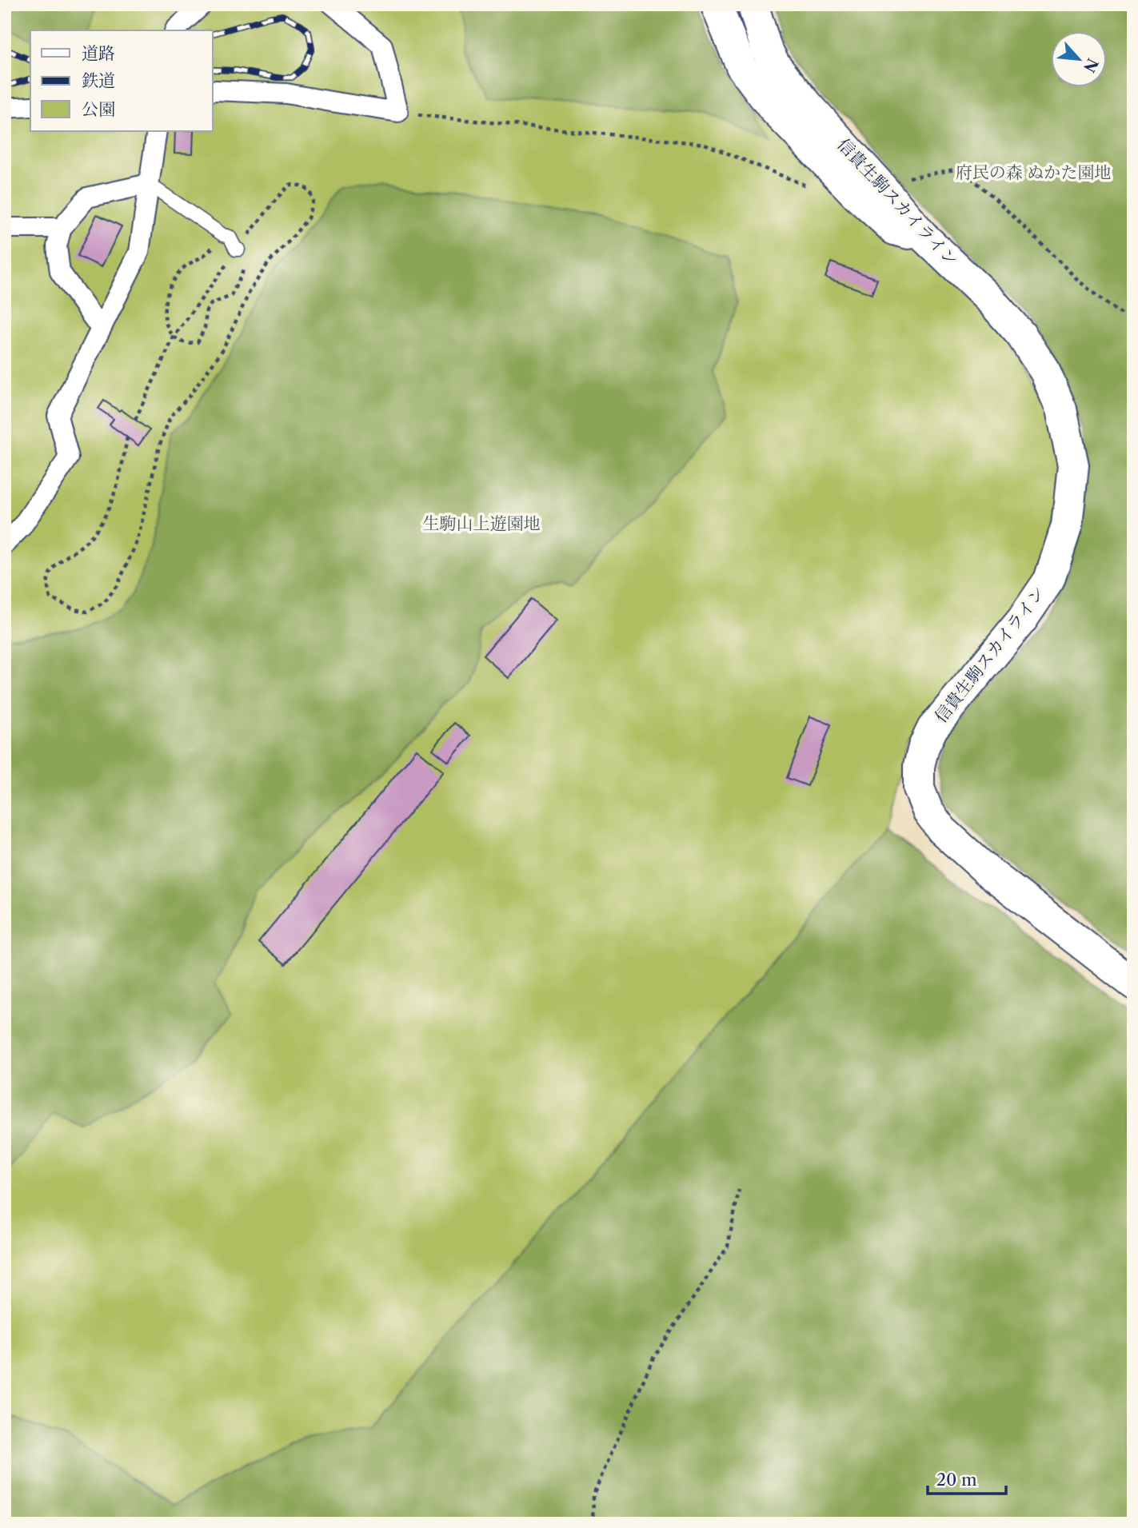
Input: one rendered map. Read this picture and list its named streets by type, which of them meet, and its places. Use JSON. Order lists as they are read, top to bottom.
{
  "streets": {
    "street": ["信貴生駒スカイライン"]
  },
  "parks": ["府民の森 ぬかた園地", "生駒山上遊園地"],
  "legend": ["道路", "鉄道", "公園"],
  "scale_bar": "20 m",
  "north": "bottom right"
}
